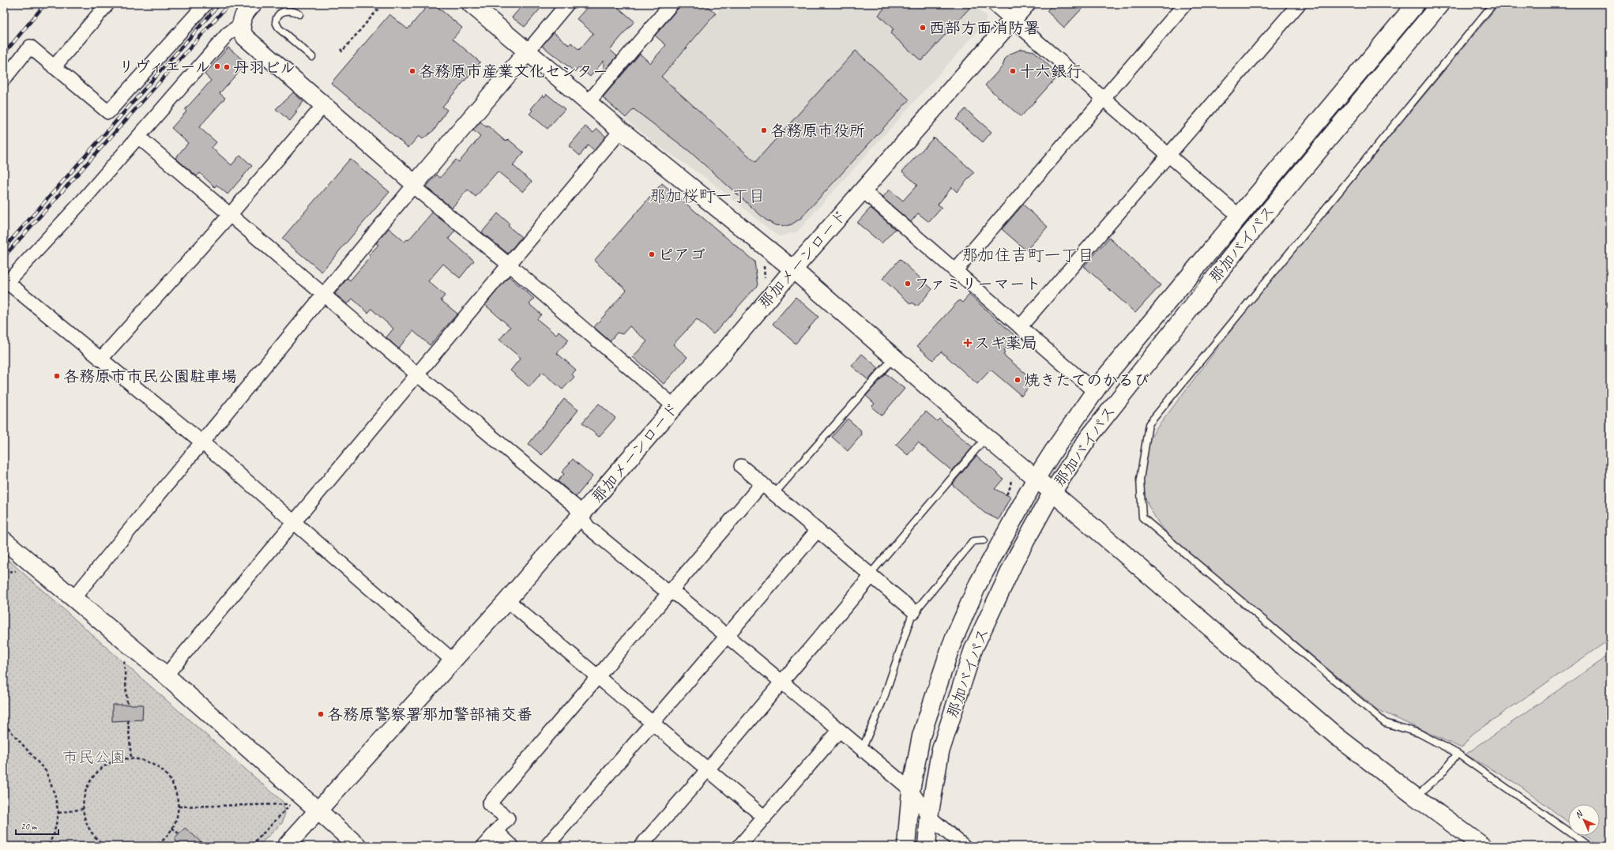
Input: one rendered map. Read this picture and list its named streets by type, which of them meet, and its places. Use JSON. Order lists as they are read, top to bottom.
{
  "streets": {
    "main road": ["那加バイパス", "那加メーンロード"]
  },
  "districts": ["那加桜町一丁目", "那加住吉町一丁目"],
  "parks": ["市民公園"],
  "places": {
    "other": [
      "西部方面消防署",
      "リヴィエール",
      "丹羽ビル",
      "各務原市産業文化センター",
      "十六銀行",
      "各務原市役所",
      "ピアゴ",
      "ファミリーマート",
      "各務原市市民公園駐車場",
      "焼きたてのかるび",
      "各務原警察署那加警部補交番"
    ],
    "health": ["スギ薬局"]
  },
  "scale_bar": "20 m",
  "north": "top left"
}
